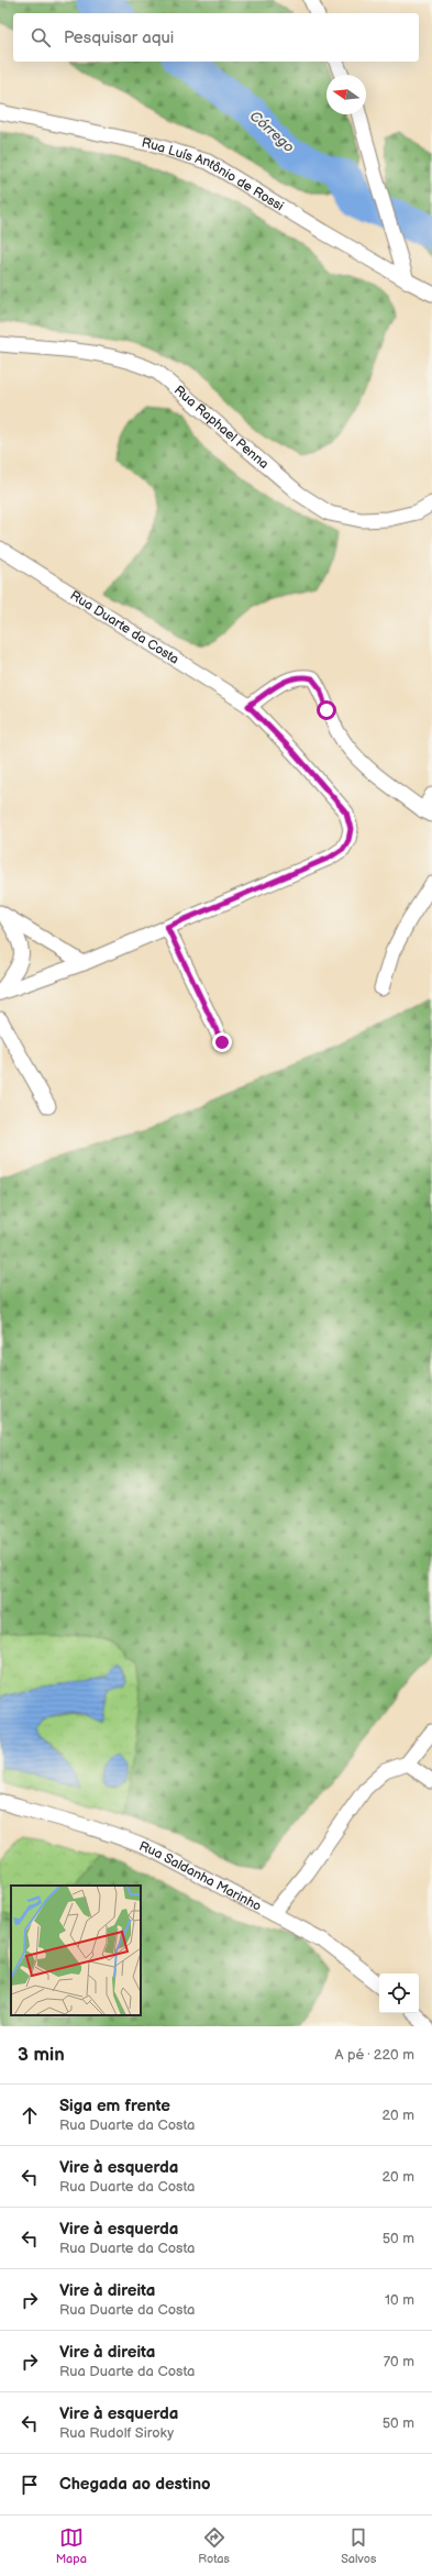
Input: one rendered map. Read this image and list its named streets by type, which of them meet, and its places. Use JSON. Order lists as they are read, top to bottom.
{
  "streets": {
    "street": [
      "Rua Luís Antônio de Rossi",
      "Rua Raphael Penna",
      "Rua Duarte da Costa",
      "Rua Saldanha Marinho"
    ]
  },
  "water": ["Córrego"],
  "north": "left",
  "page": {
    "search": "Pesquisar aqui",
    "heading": ["3 min", "A pé · 220 m"],
    "list": [
      ["Siga em frente", "Rua Duarte da Costa", "20 m"],
      ["Vire à esquerda", "Rua Duarte da Costa", "20 m"],
      ["Vire à esquerda", "Rua Duarte da Costa", "50 m"],
      ["Vire à direita", "Rua Duarte da Costa", "10 m"],
      ["Vire à direita", "Rua Duarte da Costa", "70 m"],
      ["Vire à esquerda", "Rua Rudolf Siroky", "50 m"],
      "Chegada ao destino"
    ],
    "nav": ["Mapa", "Rotas", "Salvos"]
  }
}
